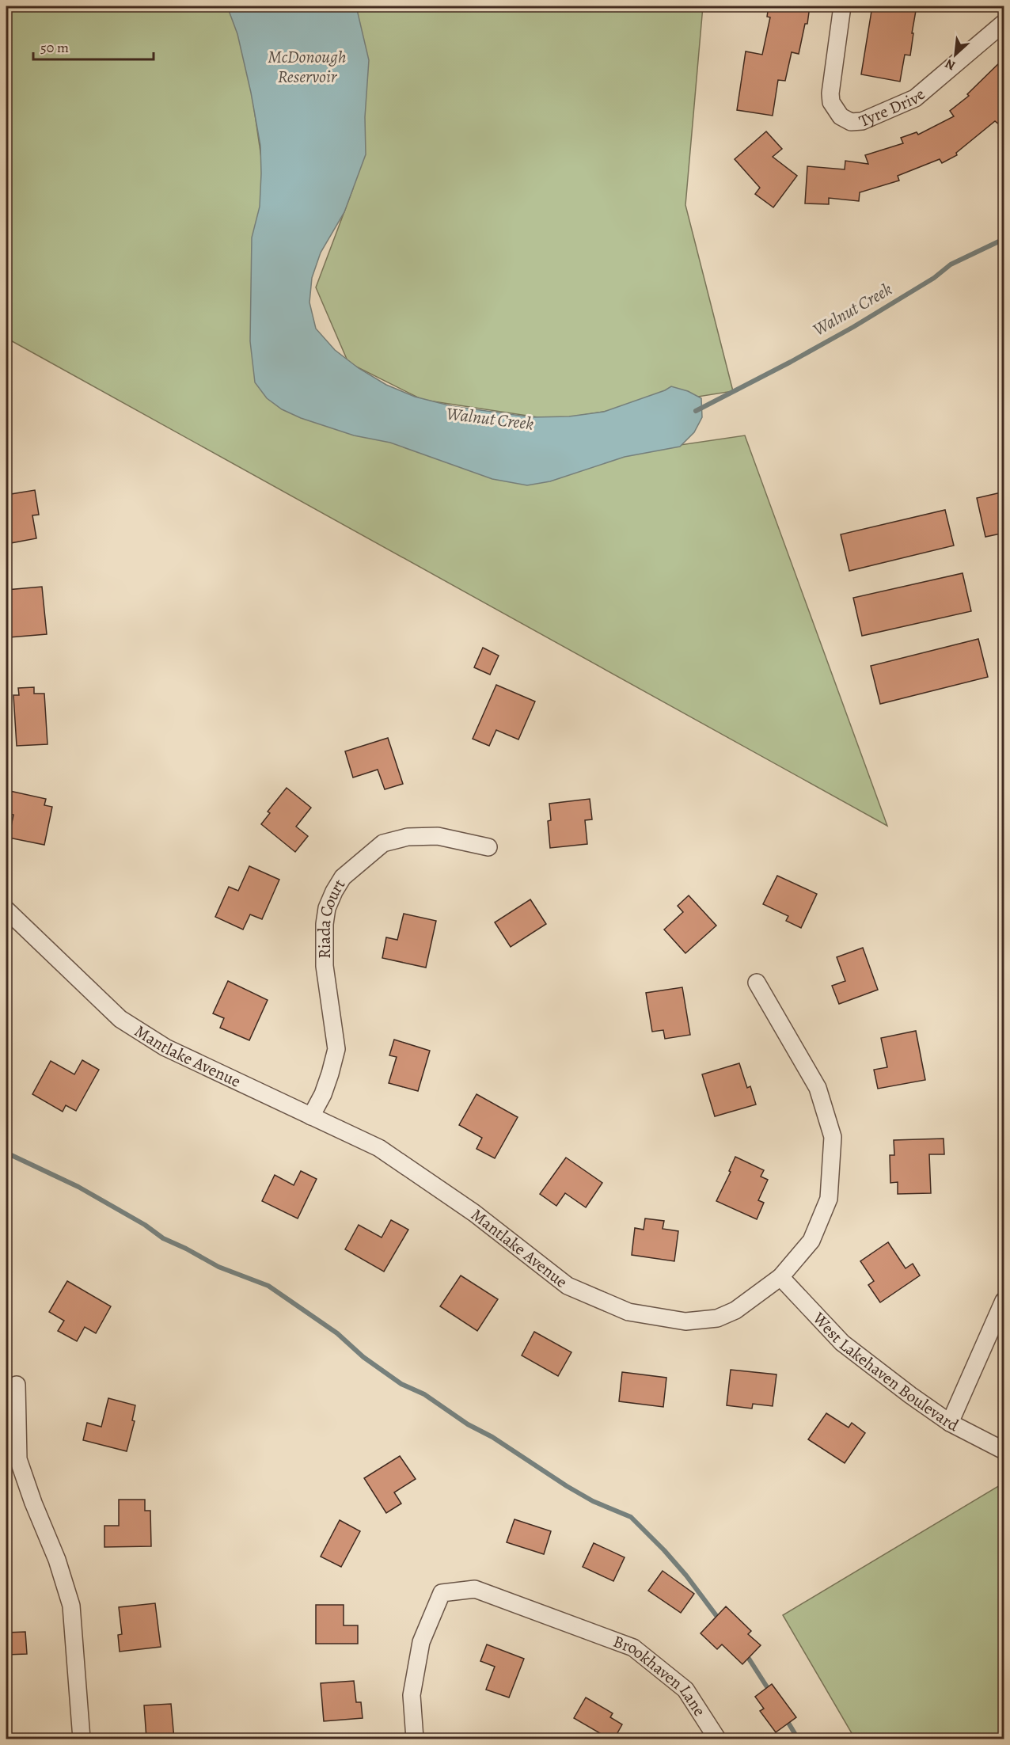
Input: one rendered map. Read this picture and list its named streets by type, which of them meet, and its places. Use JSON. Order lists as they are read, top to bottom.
{
  "streets": {
    "street": [
      "Tyre Drive",
      "Riada Court",
      "Mantlake Avenue",
      "West Lakehaven Boulevard",
      "Brookhaven Lane"
    ]
  },
  "crossings": [
    ["Riada Court", "Mantlake Avenue"],
    ["Mantlake Avenue", "West Lakehaven Boulevard"]
  ],
  "water": ["McDonough Reservoir", "Walnut Creek"],
  "scale_bar": "50 m",
  "north": "bottom left"
}
